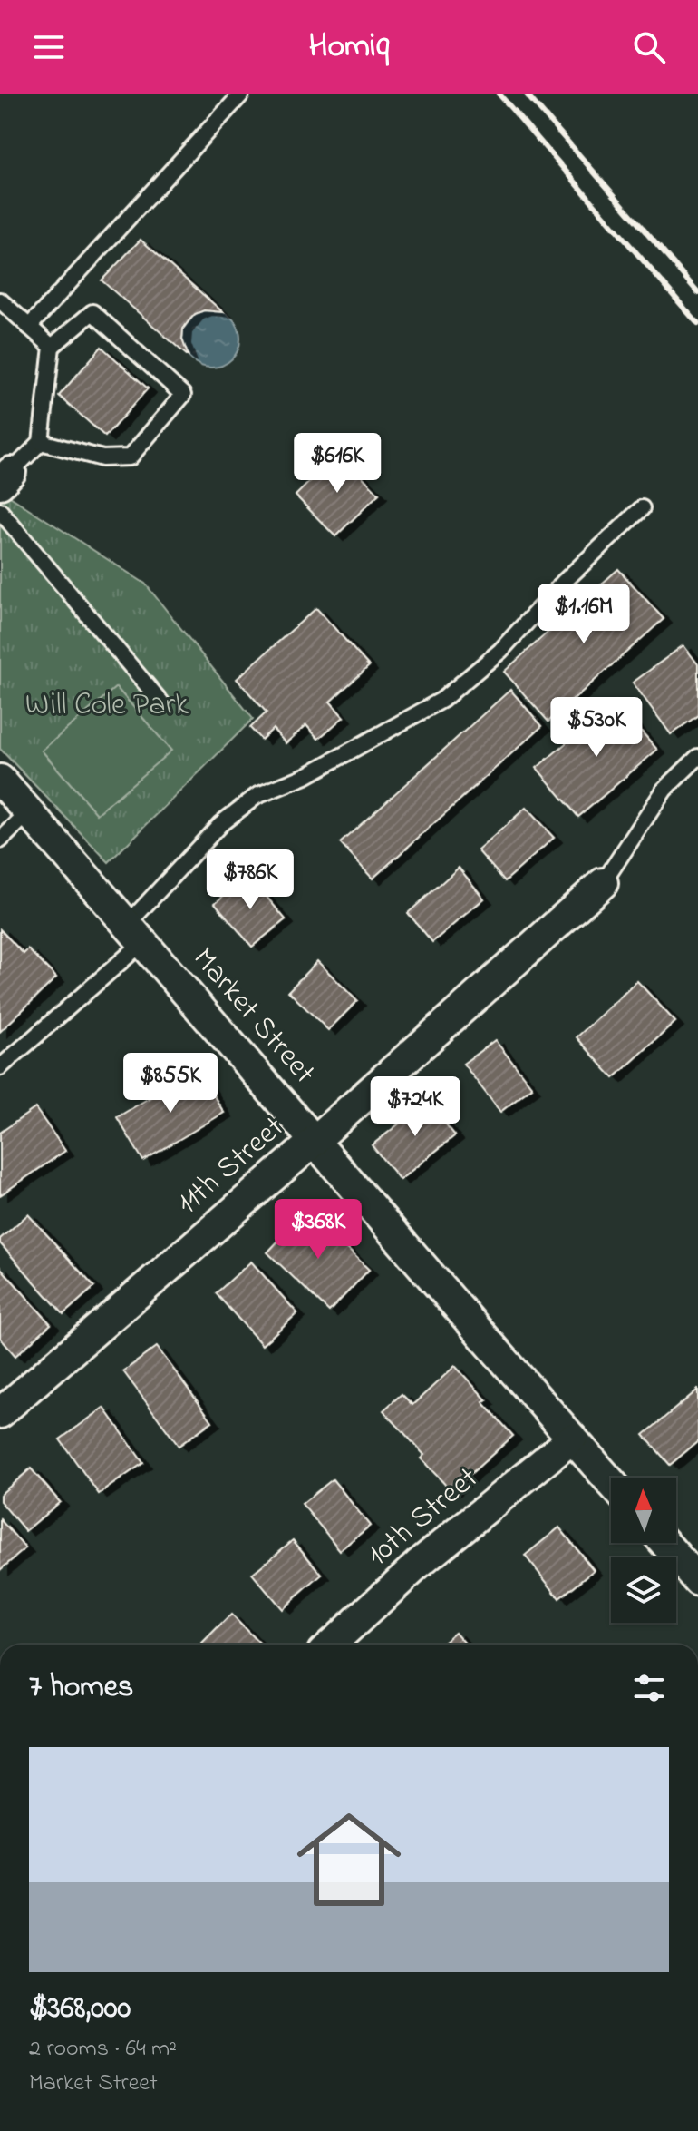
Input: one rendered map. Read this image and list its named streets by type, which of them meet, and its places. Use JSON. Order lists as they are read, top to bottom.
{
  "streets": {
    "street": ["Market Street", "11th Street", "10th Street"]
  },
  "crossings": [
    ["Market Street", "11th Street"],
    ["Market Street", "10th Street"]
  ],
  "parks": ["Will Cole Park"],
  "north": "top",
  "page": {
    "header": "Homiq",
    "price": [
      "$616K",
      "$1.16M",
      "$530K",
      "$786K",
      "$855K",
      "$724K",
      "$368K"
    ],
    "heading": "7 homes",
    "list": [
      {
        "name": "$368,000",
        "note": "2 rooms · 64 m² · Market Street"
      }
    ]
  }
}
